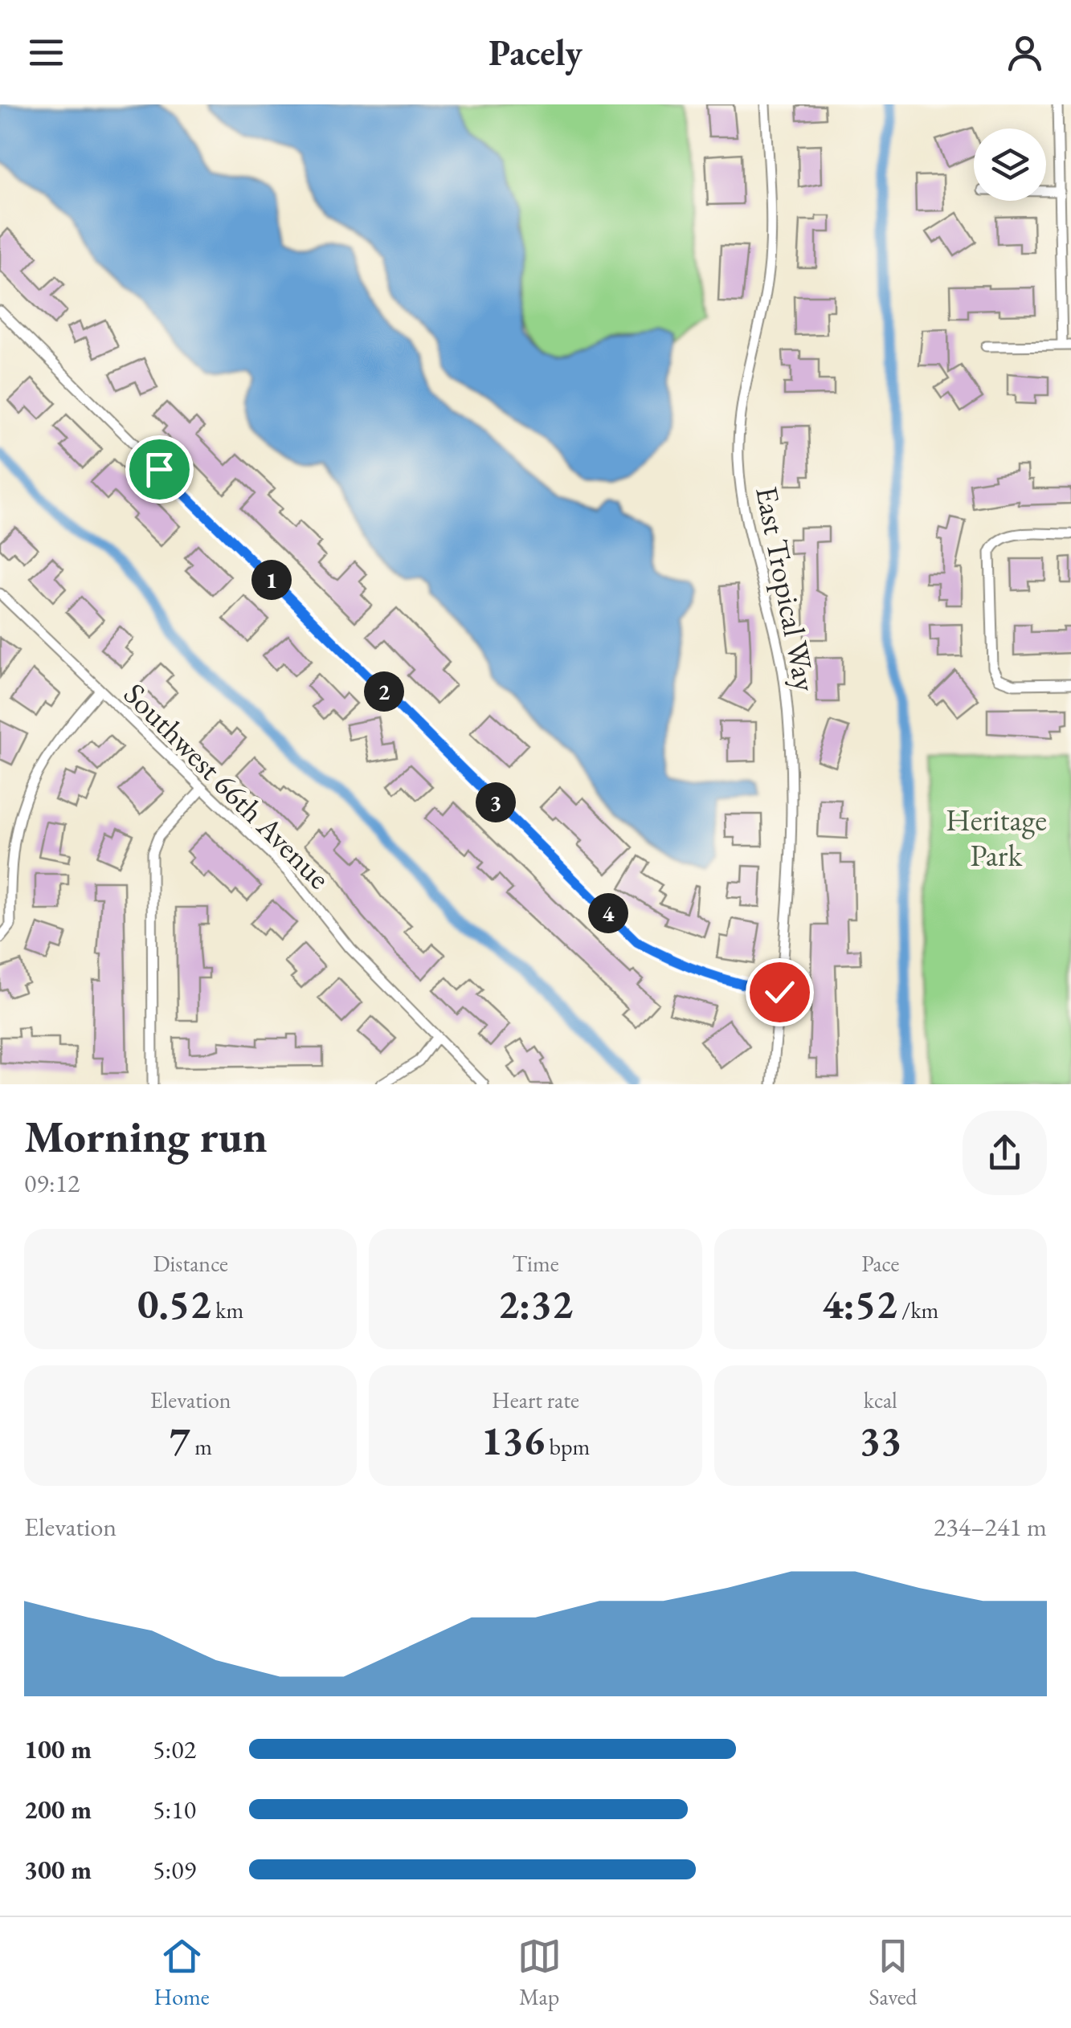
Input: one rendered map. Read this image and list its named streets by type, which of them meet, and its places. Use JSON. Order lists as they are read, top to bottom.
{
  "streets": {
    "street": ["East Tropical Way", "Southwest 66th Avenue"]
  },
  "parks": ["Heritage Park"],
  "page": {
    "header": "Pacely",
    "pins": [
      "1",
      "2",
      "3",
      "4"
    ],
    "heading": ["Morning run", "09:12"],
    "stats": [
      ["Distance", "0.52 km"],
      ["Time", "2:32"],
      ["Pace", "4:52 /km"],
      ["Elevation", "7 m"],
      ["Heart rate", "136 bpm"],
      ["kcal", "33"]
    ],
    "chart": ["Elevation", "234–241 m"],
    "list": [
      {
        "name": "100 m",
        "note": "5:02"
      },
      {
        "name": "200 m",
        "note": "5:10"
      },
      {
        "name": "300 m",
        "note": "5:09"
      }
    ],
    "tabs": ["Home", "Map", "Saved"]
  }
}
